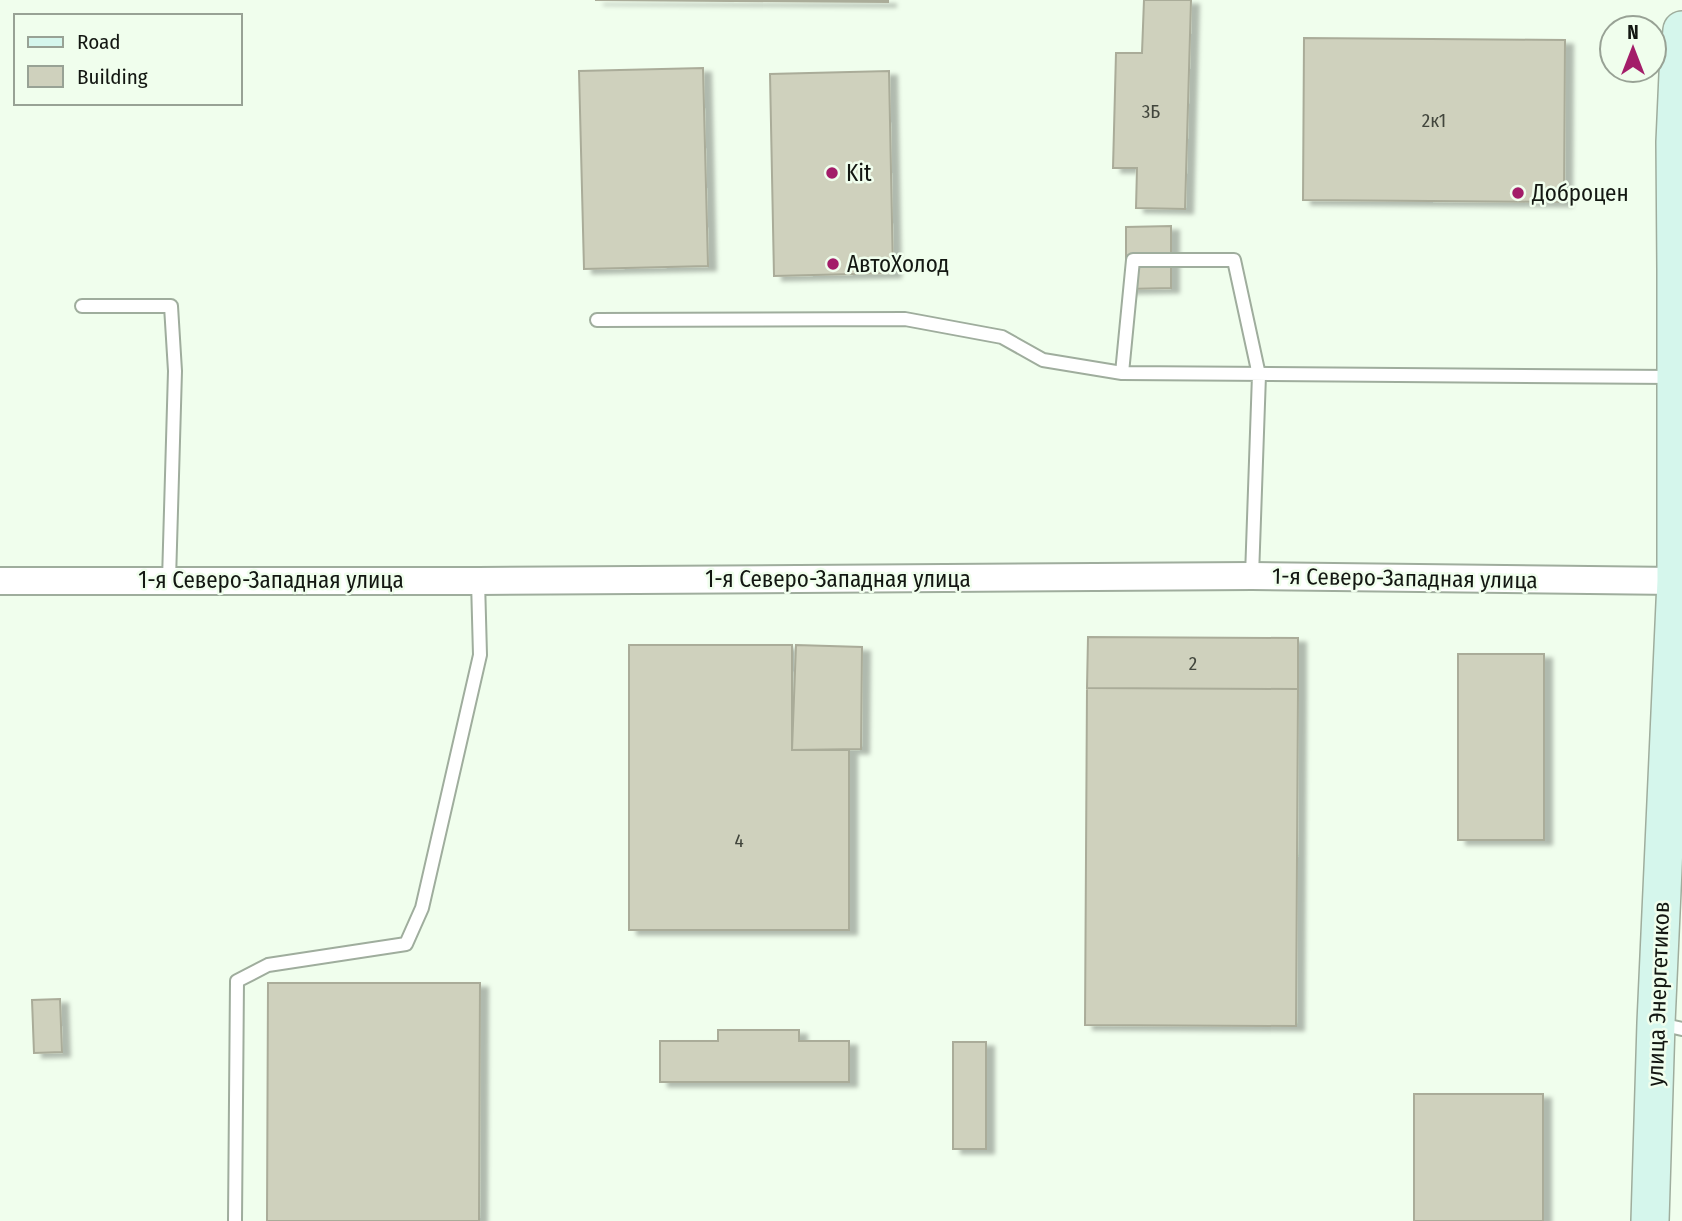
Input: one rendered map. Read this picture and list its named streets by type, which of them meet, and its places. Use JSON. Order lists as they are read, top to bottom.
{
  "streets": {
    "main road": ["улица Энергетиков"],
    "street": ["1-я Северо-Западная улица"]
  },
  "crossings": [
    ["1-я Северо-Западная улица", "улица Энергетиков"]
  ],
  "places": ["Kit", "Доброцен", "АвтоХолод"],
  "house_numbers": [
    "3Б",
    "2к1",
    "2",
    "4"
  ],
  "legend": ["Road", "Building"],
  "north": "top"
}
